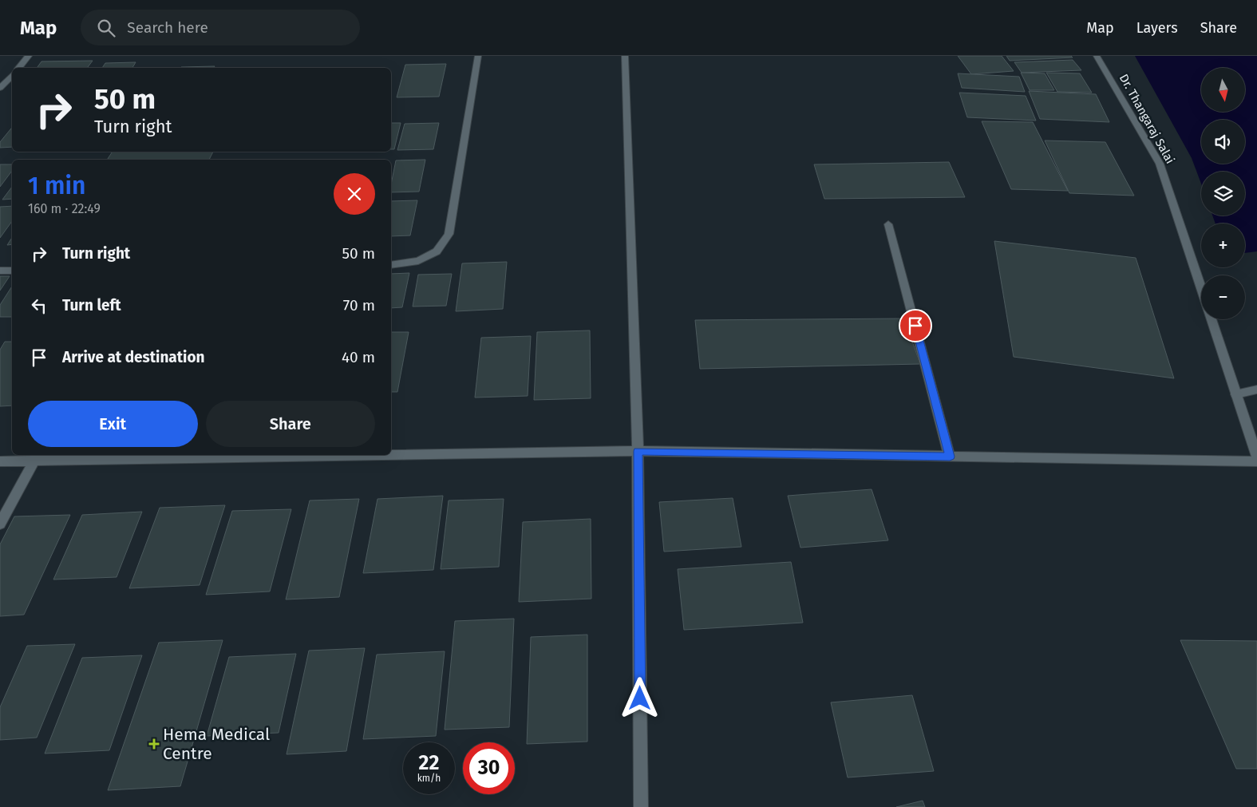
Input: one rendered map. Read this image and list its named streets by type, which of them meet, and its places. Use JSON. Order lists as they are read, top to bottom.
{
  "streets": {
    "street": ["Dr. Thangaraj Salai"]
  },
  "places": {
    "health": ["Hema Medical Centre"]
  },
  "north": "bottom",
  "page": {
    "header": "Map",
    "search": "Search here",
    "nav": ["Map", "Layers", "Share"],
    "map_buttons": ["+", "−"],
    "turn": ["50 m", "Turn right"],
    "heading": ["1 min", "160 m · 22:49"],
    "list": [
      {
        "name": "Turn right",
        "value": "50 m"
      },
      {
        "name": "Turn left",
        "value": "70 m"
      },
      {
        "name": "Arrive at destination",
        "value": "40 m"
      }
    ],
    "buttons": ["Exit", "Share"],
    "speed": "22 km/h",
    "limit": "30"
  }
}
